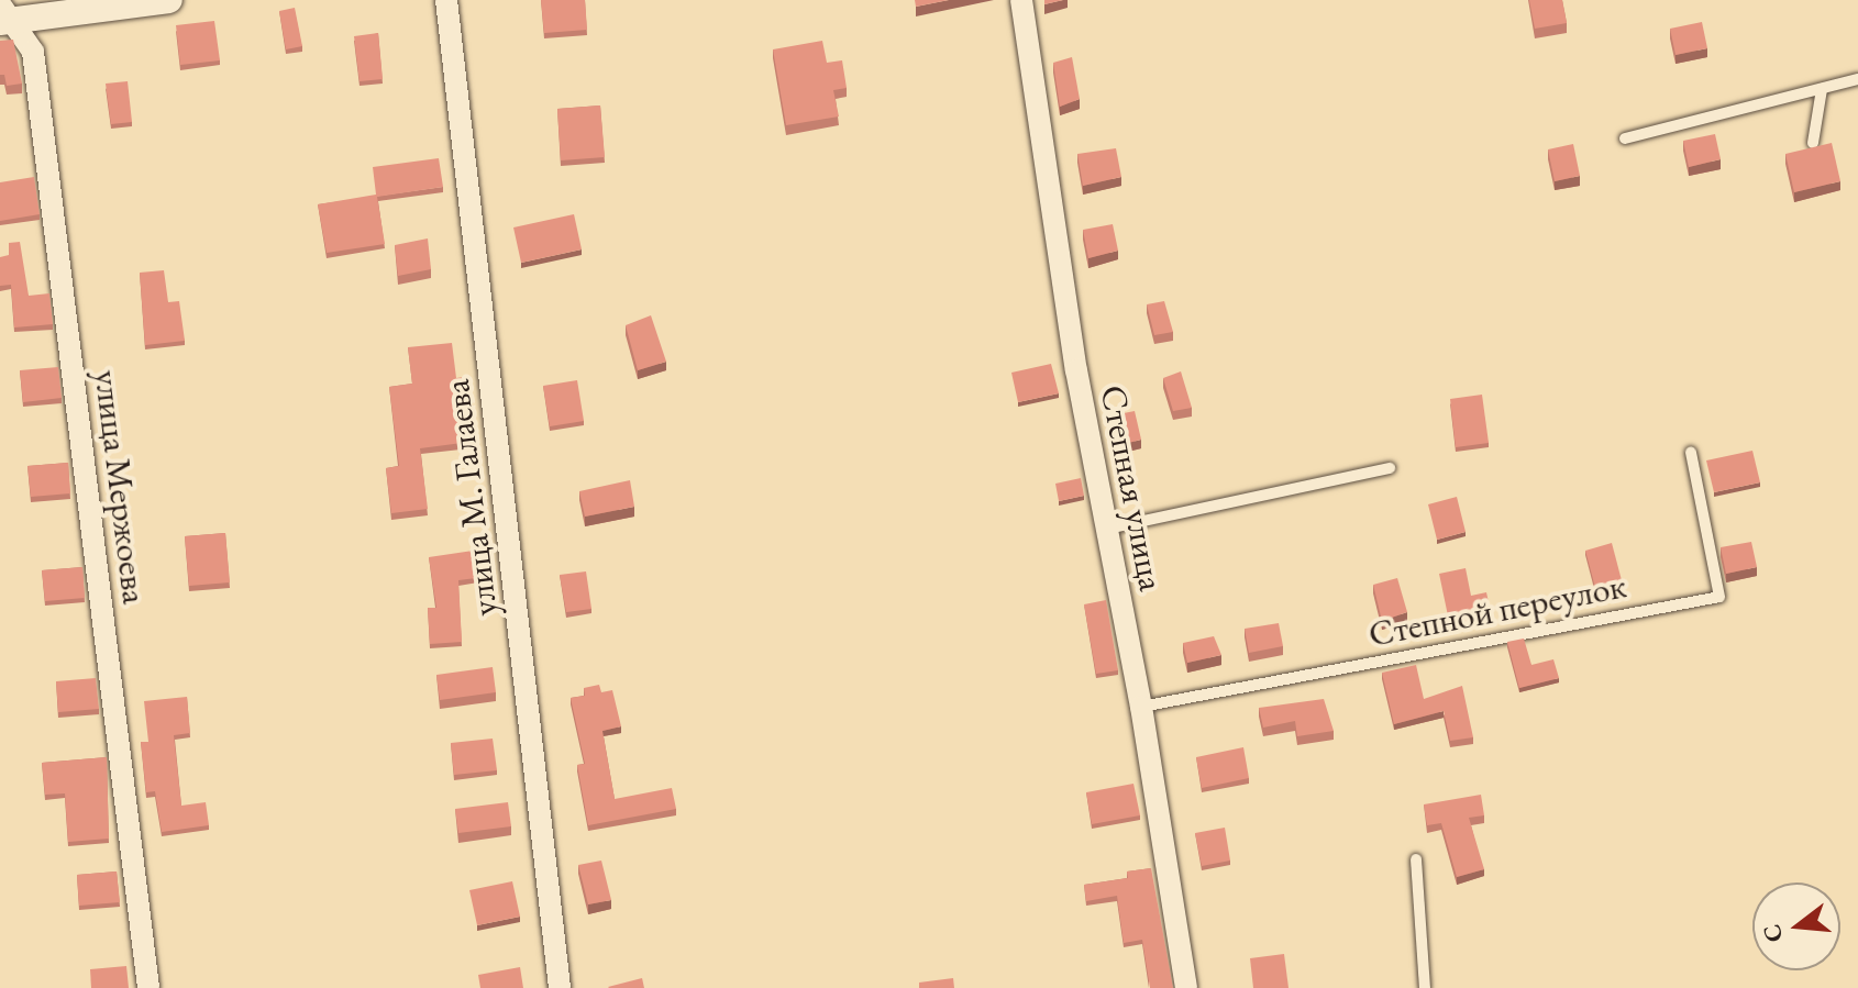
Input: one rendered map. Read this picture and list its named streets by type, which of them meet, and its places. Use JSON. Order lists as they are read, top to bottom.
{
  "streets": {
    "street": ["улица Мержоева", "Степная улица", "улица М. Галаева"],
    "lane": ["Степной переулок"]
  },
  "crossings": [
    ["Степная улица", "Степной переулок"]
  ],
  "north": "left"
}
